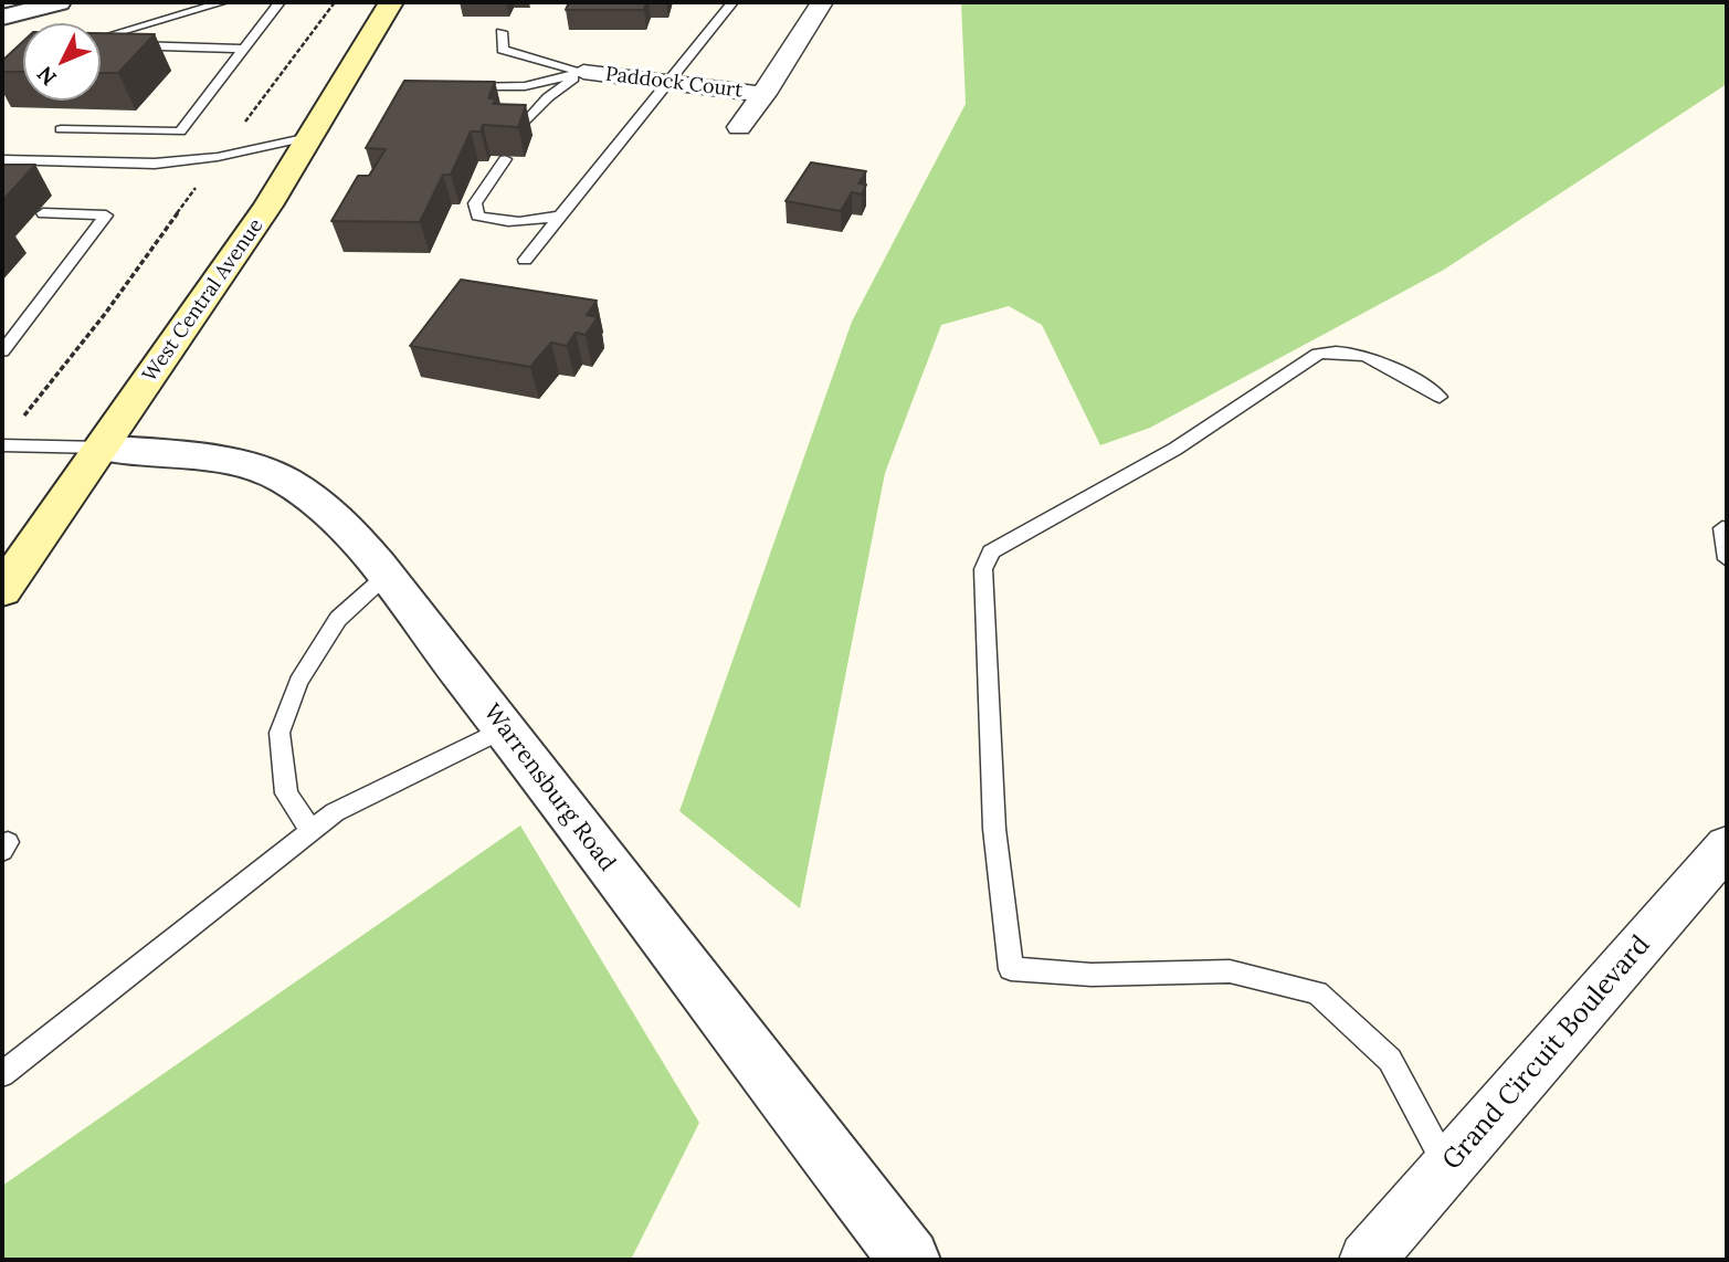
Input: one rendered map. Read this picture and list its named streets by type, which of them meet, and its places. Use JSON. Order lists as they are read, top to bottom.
{
  "streets": {
    "main road": ["West Central Avenue"],
    "street": ["Paddock Court", "Warrensburg Road", "Grand Circuit Boulevard"]
  },
  "crossings": [
    ["West Central Avenue", "Warrensburg Road"]
  ],
  "north": "bottom left"
}
